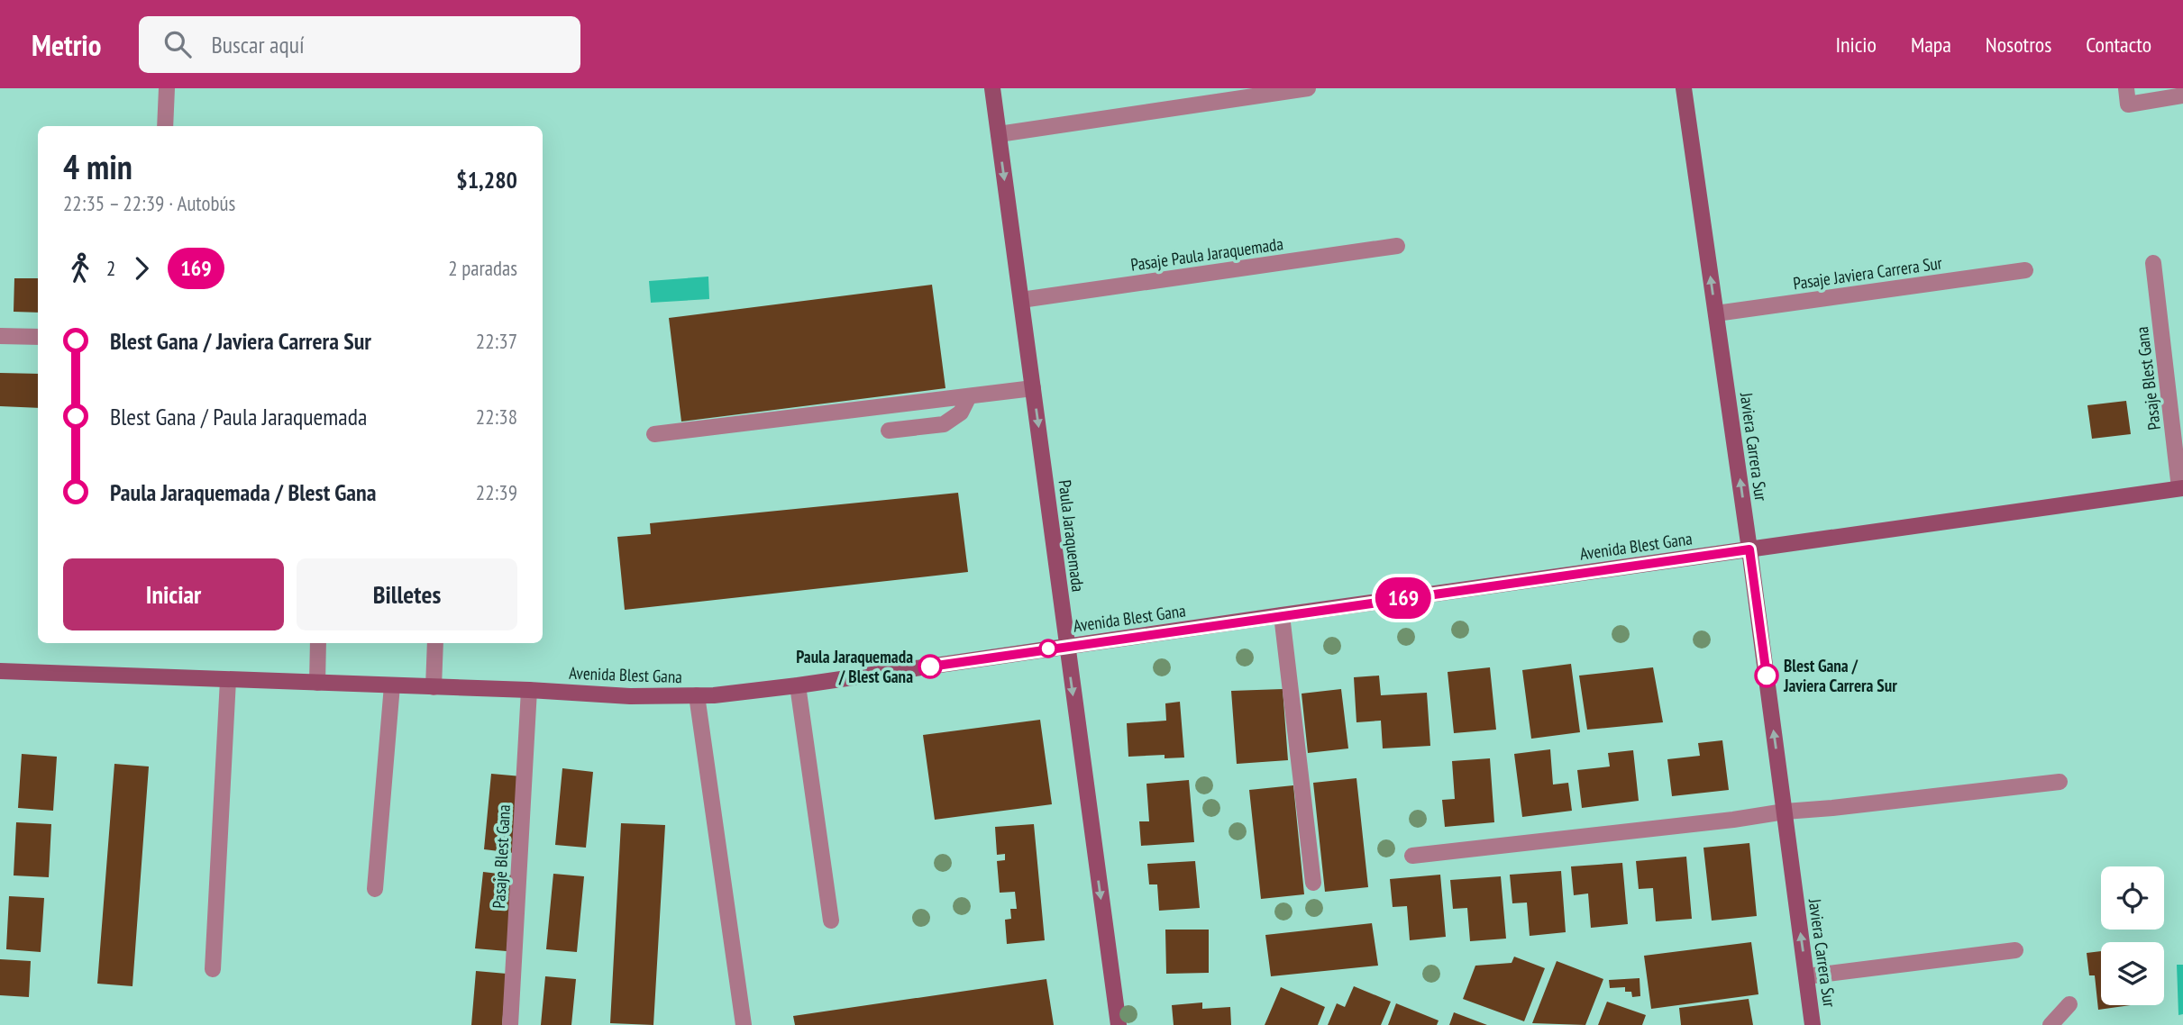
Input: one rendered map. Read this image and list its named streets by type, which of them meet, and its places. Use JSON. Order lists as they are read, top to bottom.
{
  "streets": {
    "street": [
      "Pasaje Paula Jaraquemada",
      "Pasaje Javiera Carrera Sur",
      "Pasaje Blest Gana",
      "Javiera Carrera Sur",
      "Paula Jaraquemada",
      "Avenida Blest Gana"
    ]
  },
  "crossings": [
    ["Pasaje Paula Jaraquemada", "Paula Jaraquemada"],
    ["Pasaje Javiera Carrera Sur", "Javiera Carrera Sur"],
    ["Pasaje Blest Gana", "Avenida Blest Gana"],
    ["Javiera Carrera Sur", "Avenida Blest Gana"],
    ["Paula Jaraquemada", "Avenida Blest Gana"]
  ],
  "one_way": ["Javiera Carrera Sur", "Paula Jaraquemada"],
  "places": ["Paula Jaraquemada / Blest Gana", "Blest Gana / Javiera Carrera Sur"],
  "lines": ["bus line 169"],
  "page": {
    "header": "Metrio",
    "search": "Buscar aquí",
    "nav": [
      "Inicio",
      "Mapa",
      "Nosotros",
      "Contacto"
    ],
    "on_map": "169",
    "heading": ["4 min", "22:35 – 22:39 · Autobús", "$1,280"],
    "legs": ["2", "169", "2 paradas"],
    "list": [
      {
        "name": "Blest Gana / Javiera Carrera Sur",
        "value": "22:37"
      },
      {
        "name": "Blest Gana / Paula Jaraquemada",
        "value": "22:38"
      },
      {
        "name": "Paula Jaraquemada / Blest Gana",
        "value": "22:39"
      }
    ],
    "buttons": ["Iniciar", "Billetes"]
  }
}
